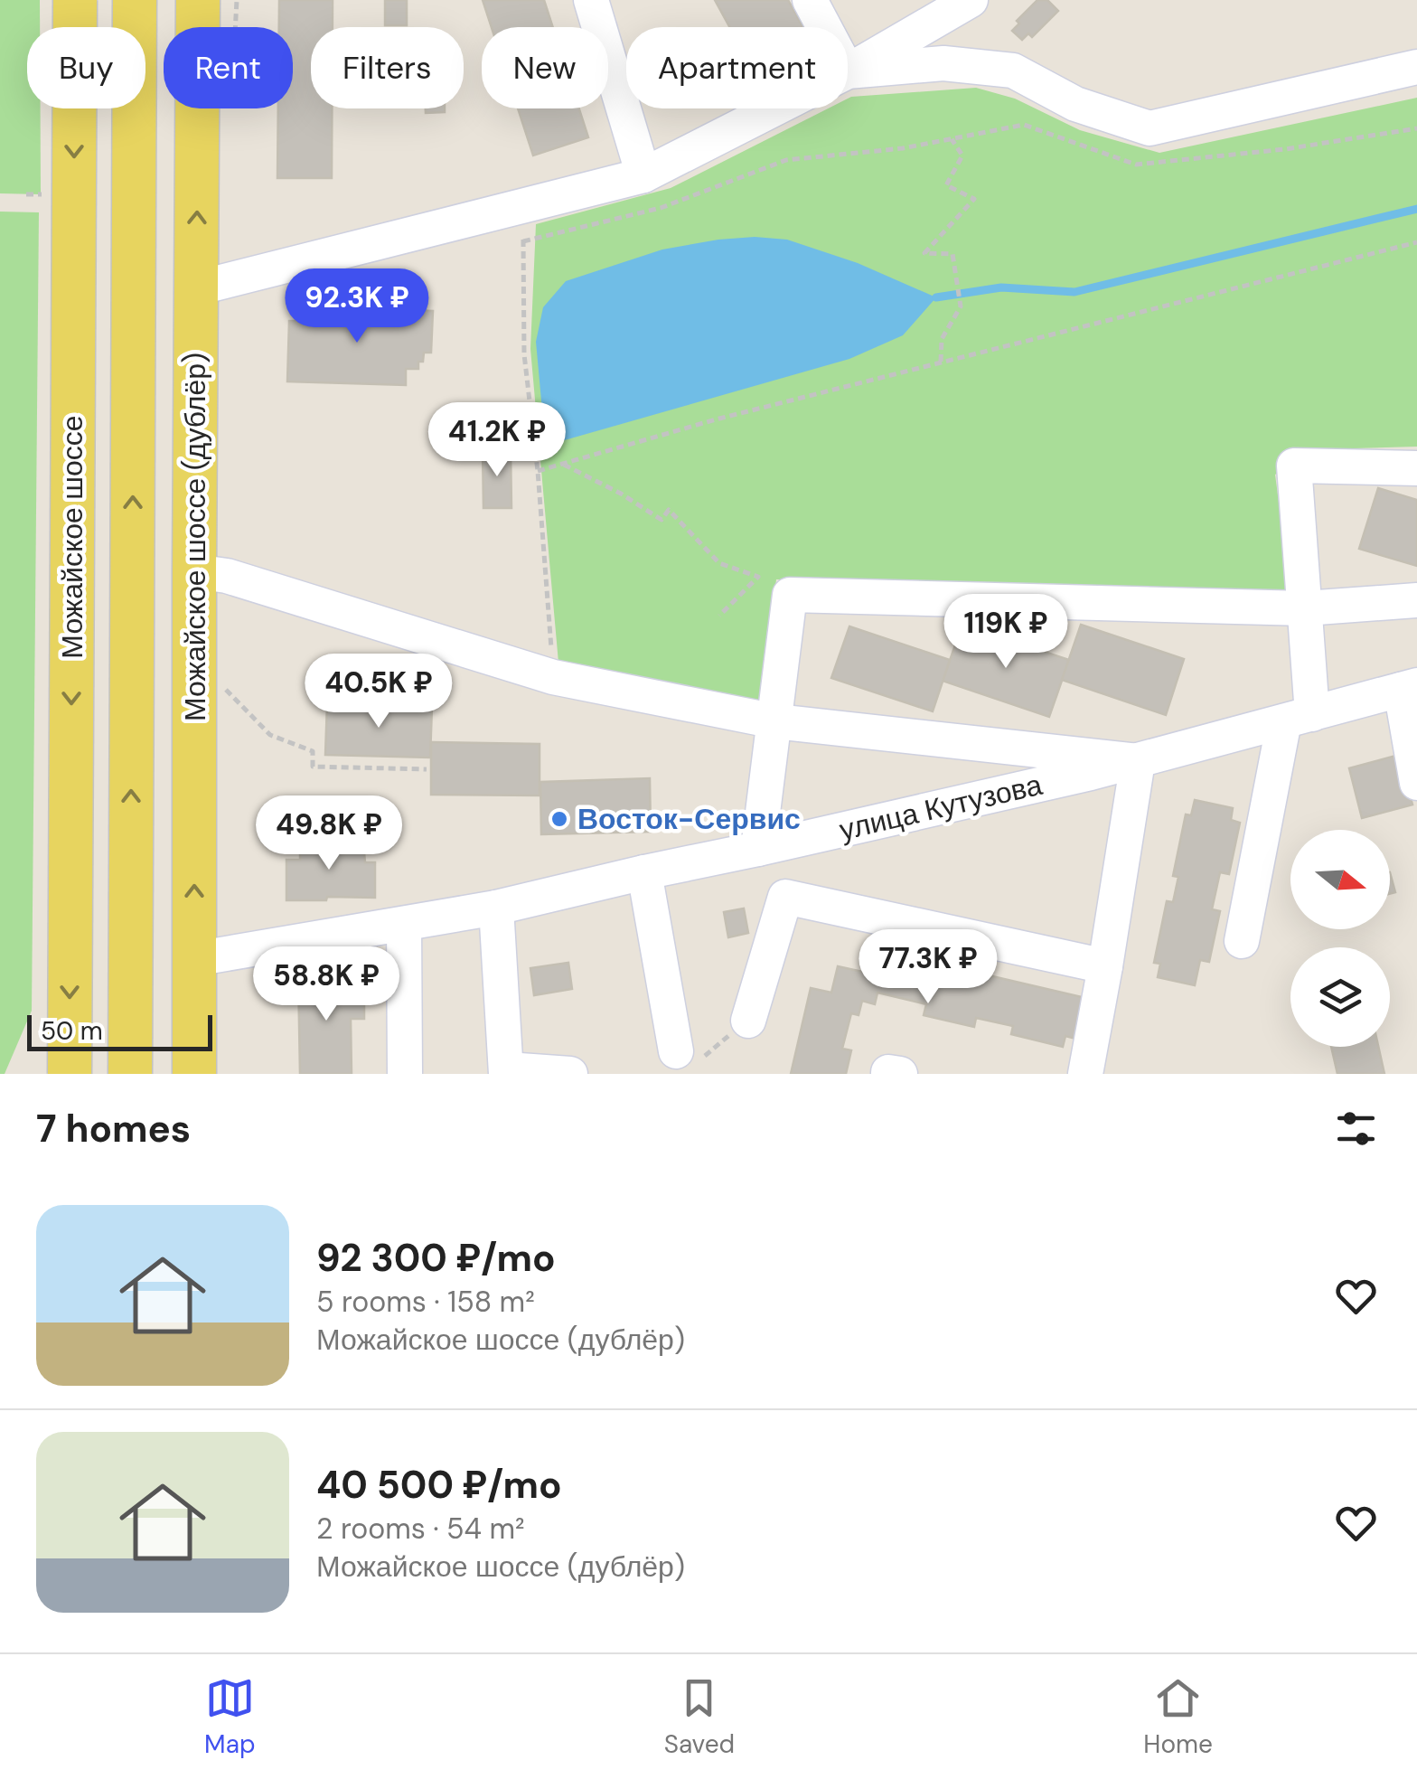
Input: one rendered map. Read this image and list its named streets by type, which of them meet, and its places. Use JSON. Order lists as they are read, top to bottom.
{
  "streets": {
    "main road": ["Можайское шоссе", "Можайское шоссе (дублёр)"],
    "street": ["улица Кутузова"]
  },
  "crossings": [
    ["Можайское шоссе (дублёр)", "улица Кутузова"]
  ],
  "one_way": ["Можайское шоссе (дублёр)"],
  "places": ["Восток-Сервис"],
  "scale_bar": "50 m",
  "north": "right",
  "page": {
    "chip": [
      "Buy",
      "Rent",
      "Filters",
      "New",
      "Apartment"
    ],
    "price": [
      "92.3K ₽",
      "41.2K ₽",
      "119K ₽",
      "40.5K ₽",
      "49.8K ₽",
      "77.3K ₽",
      "58.8K ₽"
    ],
    "scale": "50 m",
    "heading": "7 homes",
    "list": [
      {
        "name": "92 300 ₽/mo",
        "note": "5 rooms · 158 m² · Можайское шоссе (дублёр)"
      },
      {
        "name": "40 500 ₽/mo",
        "note": "2 rooms · 54 m² · Можайское шоссе (дублёр)"
      }
    ],
    "tabs": ["Map", "Saved", "Home"]
  }
}
